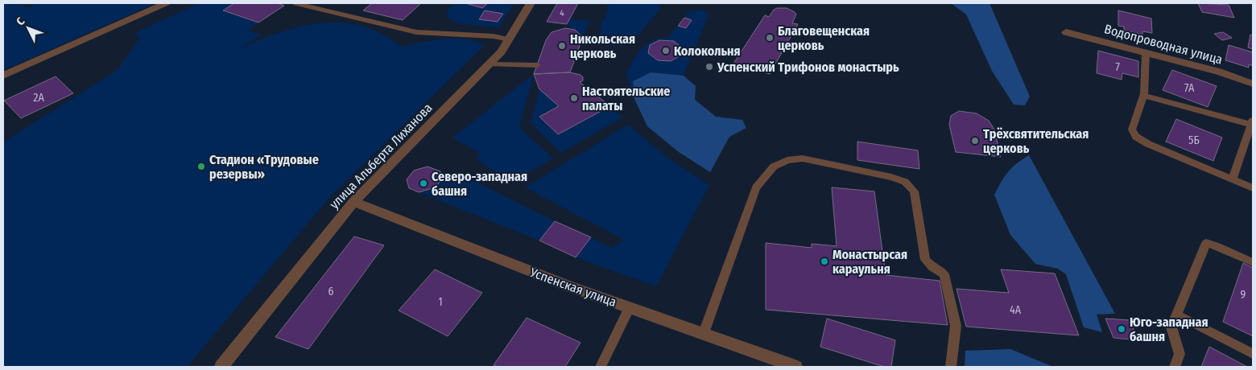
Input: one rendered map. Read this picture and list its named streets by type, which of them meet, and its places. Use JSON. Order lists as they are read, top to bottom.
{
  "streets": {
    "street": ["Водопроводная улица", "улица Альберта Лиханова", "Успенская улица"]
  },
  "crossings": [
    ["улица Альберта Лиханова", "Успенская улица"]
  ],
  "places": [
    "Благовещенская церковь",
    "Никольская церковь",
    "Колокольня",
    "Успенский Трифонов монастырь",
    "Настоятельские палаты",
    "Трёхсвятительская церковь",
    "Стадион «Трудовые резервы»",
    "Северо-западная башня",
    "Монастырсая караульня",
    "Юго-западная башня"
  ],
  "house_numbers": [
    "4",
    "7",
    "7А",
    "2А",
    "5Б",
    "6",
    "9",
    "1",
    "4А"
  ],
  "north": "top left"
}
